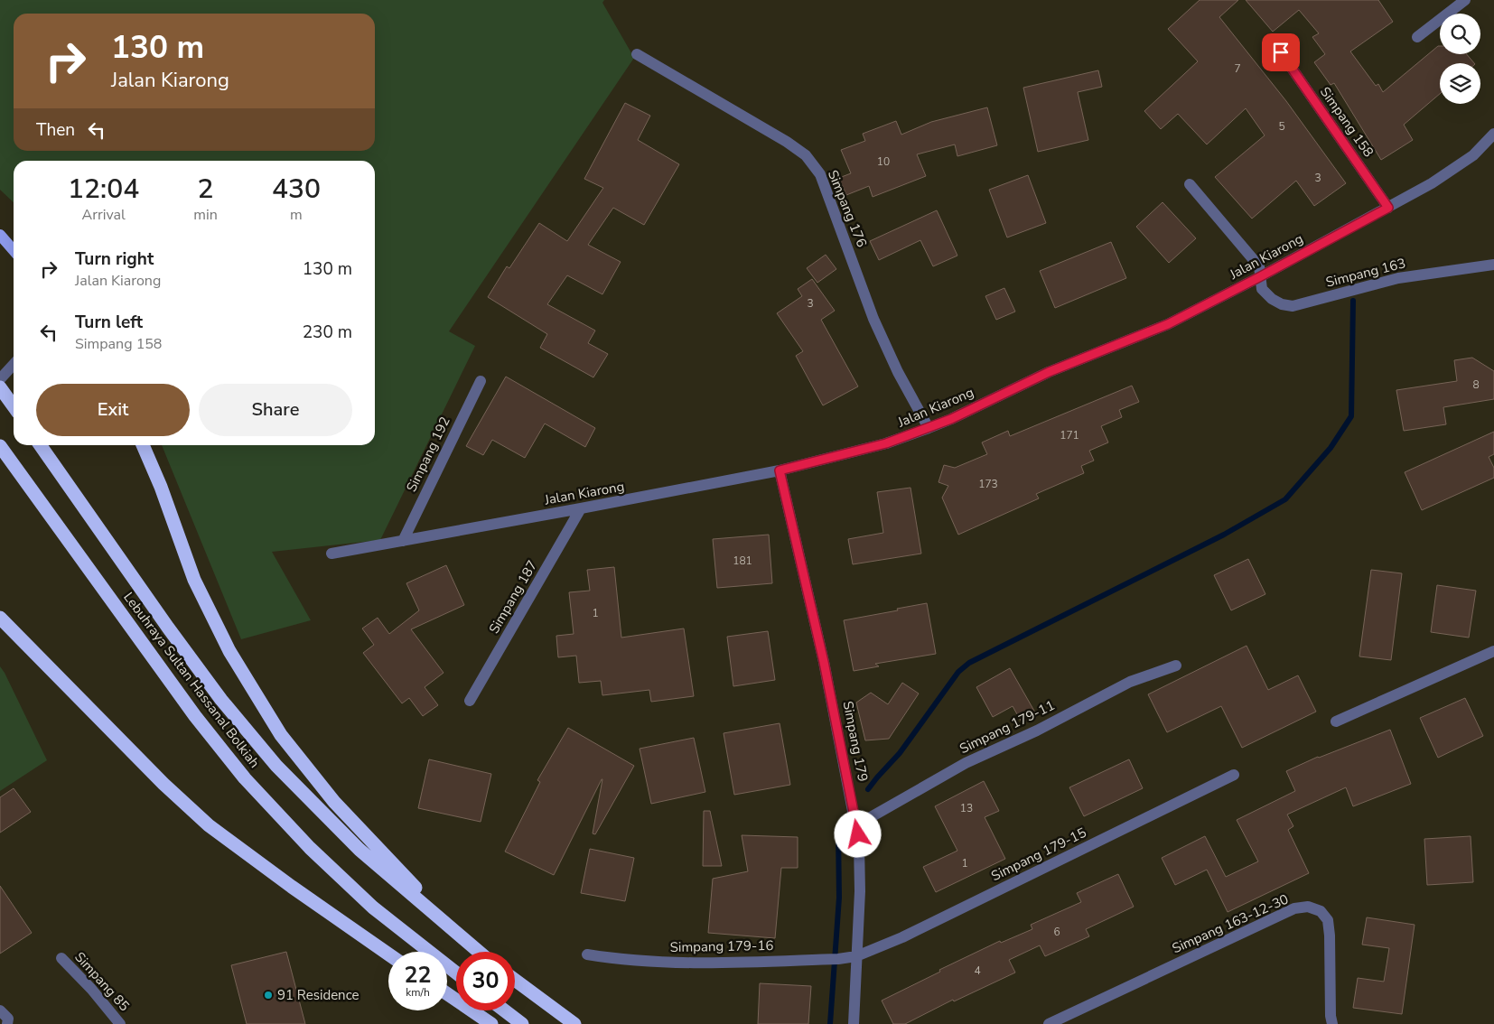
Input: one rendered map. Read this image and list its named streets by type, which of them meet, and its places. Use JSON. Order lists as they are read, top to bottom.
{
  "streets": {
    "highway": ["Lebuhraya Sultan Hassanal Bolkiah"],
    "street": [
      "Simpang 158",
      "Simpang 176",
      "Jalan Kiarong",
      "Simpang 163",
      "Simpang 192",
      "Simpang 187",
      "Simpang 179-11",
      "Simpang 179",
      "Simpang 179-15",
      "Simpang 163-12-30",
      "Simpang 179-16",
      "Simpang 85"
    ]
  },
  "crossings": [
    ["Simpang 158", "Jalan Kiarong"],
    ["Simpang 176", "Jalan Kiarong"],
    ["Jalan Kiarong", "Simpang 163"],
    ["Jalan Kiarong", "Simpang 192"],
    ["Jalan Kiarong", "Simpang 187"],
    ["Jalan Kiarong", "Simpang 179"],
    ["Simpang 179-11", "Simpang 179"],
    ["Simpang 179", "Simpang 179-15"],
    ["Simpang 179", "Simpang 179-16"],
    ["Simpang 179-15", "Simpang 179-16"]
  ],
  "places": ["91 Residence"],
  "house_numbers": [
    "7",
    "5",
    "10",
    "3",
    "3",
    "8",
    "171",
    "173",
    "181",
    "1",
    "13",
    "1",
    "6",
    "4"
  ],
  "page": {
    "turn": ["130 m", "Jalan Kiarong"],
    "then": "Then",
    "eta": [
      "12:04",
      "Arrival",
      "2",
      "min",
      "430",
      "m"
    ],
    "list": [
      {
        "name": "Turn right",
        "note": "Jalan Kiarong",
        "value": "130 m"
      },
      {
        "name": "Turn left",
        "note": "Simpang 158",
        "value": "230 m"
      }
    ],
    "buttons": ["Exit", "Share"],
    "speed": "22 km/h",
    "limit": "30"
  }
}
